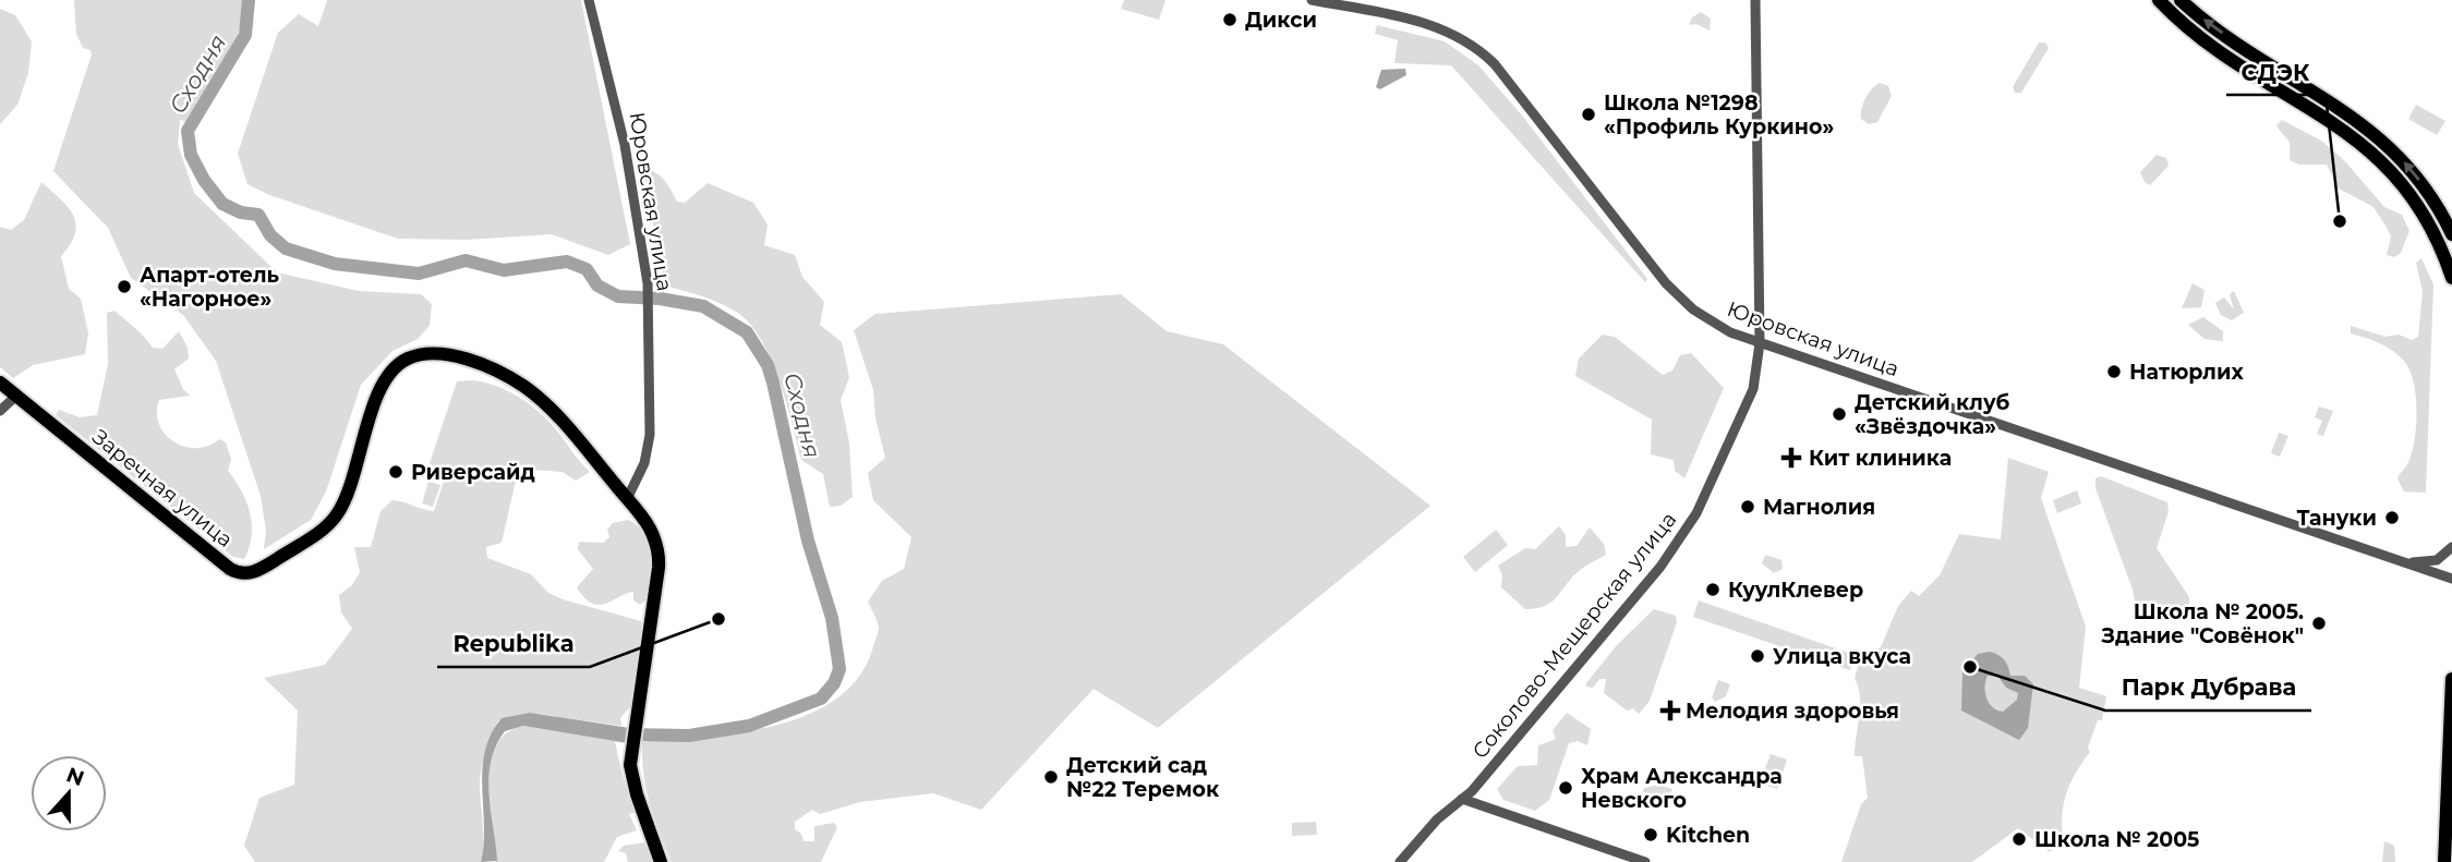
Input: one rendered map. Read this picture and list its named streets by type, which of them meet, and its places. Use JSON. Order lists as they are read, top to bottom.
{
  "streets": {
    "main road": ["Заречная улица"],
    "street": ["Юровская улица", "Соколово-Мещерская улица"]
  },
  "crossings": [
    ["Юровская улица", "Заречная улица"],
    ["Юровская улица", "Соколово-Мещерская улица"]
  ],
  "water": ["Сходня"],
  "places": {
    "other": [
      "Дикси",
      "Школа №1298 «Профиль Куркино»",
      "СДЭК",
      "Апарт-отель «Нагорное»",
      "Натюрлих",
      "Детский клуб «Звёздочка»",
      "Риверсайд",
      "Магнолия",
      "Тануки",
      "КуулКлевер",
      "Republika",
      "Школа № 2005. Здание \"Совёнок\"",
      "Улица вкуса",
      "Парк Дубрава",
      "Детский сад №22 Теремок",
      "Храм Александра Невского",
      "Kitchen",
      "Школа № 2005"
    ],
    "health": ["Кит клиника", "Мелодия здоровья"]
  },
  "north": "top"
}
